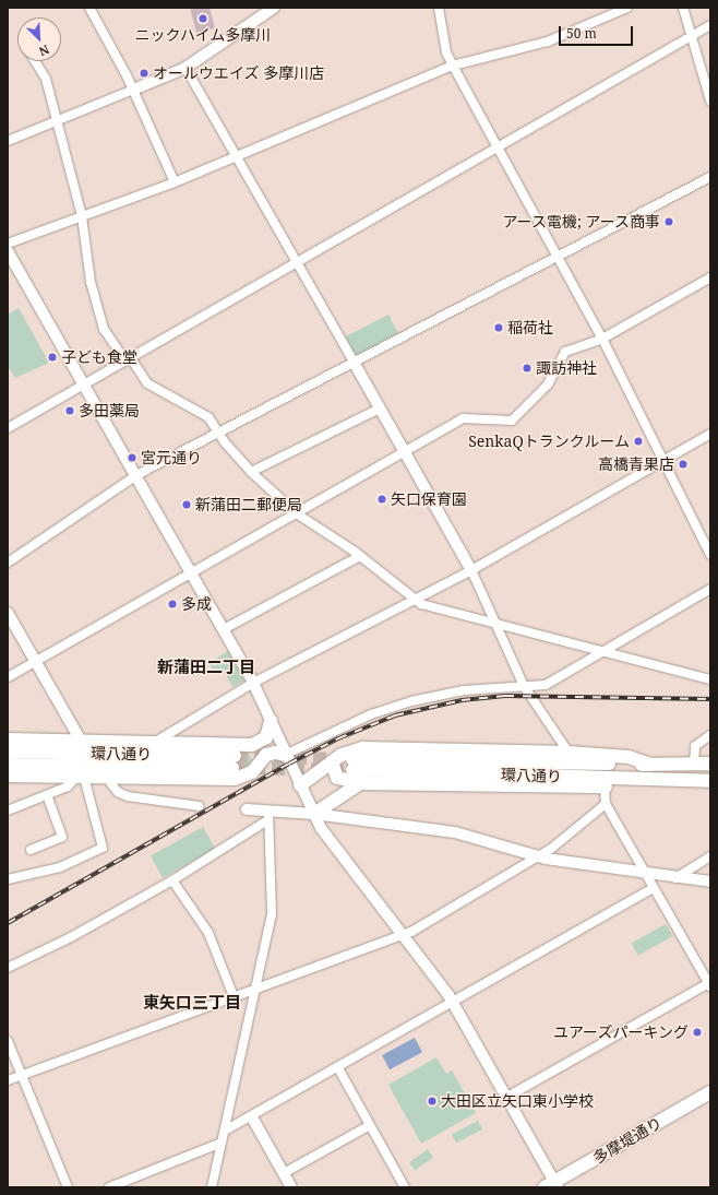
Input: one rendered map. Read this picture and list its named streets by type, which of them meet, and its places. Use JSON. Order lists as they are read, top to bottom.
{
  "streets": {
    "main road": ["環八通り", "多摩堤通り"]
  },
  "districts": ["新蒲田二丁目", "東矢口三丁目"],
  "places": [
    "ニックハイム多摩川",
    "オールウエイズ 多摩川店",
    "アース電機; アース商事",
    "稲荷社",
    "子ども食堂",
    "諏訪神社",
    "多田薬局",
    "SenkaQトランクルーム",
    "宮元通り",
    "高橋青果店",
    "矢口保育園",
    "新蒲田二郵便局",
    "多成",
    "ユアーズパーキング",
    "大田区立矢口東小学校"
  ],
  "scale_bar": "50 m",
  "north": "bottom right"
}
